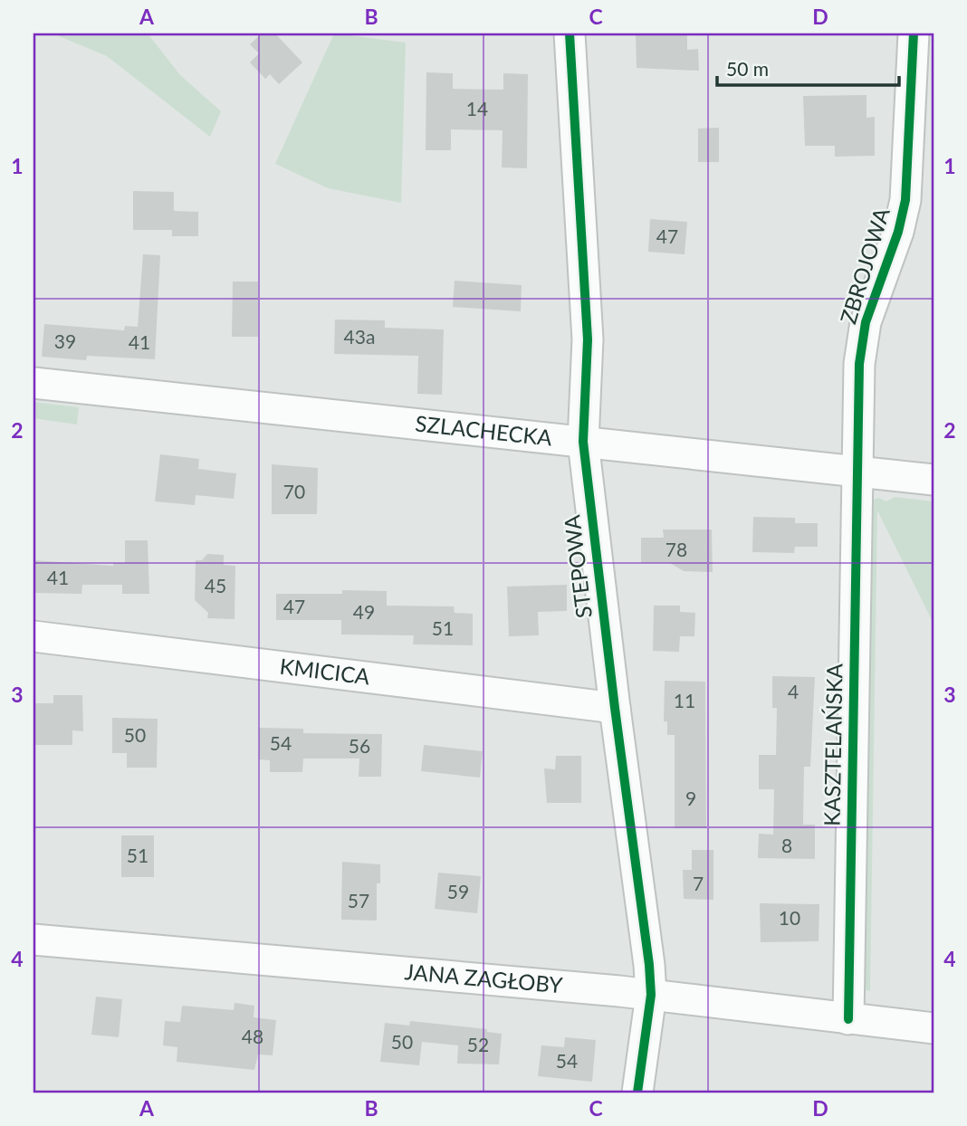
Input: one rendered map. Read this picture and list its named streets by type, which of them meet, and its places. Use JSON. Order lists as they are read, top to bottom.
{
  "streets": {
    "street": [
      "ZBROJOWA",
      "SZLACHECKA",
      "STEPOWA",
      "KMICICA",
      "KASZTELAŃSKA",
      "JANA ZAGŁOBY"
    ]
  },
  "crossings": [
    ["ZBROJOWA", "SZLACHECKA"],
    ["ZBROJOWA", "KASZTELAŃSKA"],
    ["SZLACHECKA", "STEPOWA"],
    ["SZLACHECKA", "KASZTELAŃSKA"],
    ["STEPOWA", "KMICICA"],
    ["STEPOWA", "JANA ZAGŁOBY"],
    ["KASZTELAŃSKA", "JANA ZAGŁOBY"]
  ],
  "house_numbers": [
    "14",
    "47",
    "43a",
    "39",
    "41",
    "70",
    "78",
    "41",
    "45",
    "47",
    "49",
    "51",
    "4",
    "11",
    "50",
    "54",
    "56",
    "9",
    "8",
    "51",
    "7",
    "59",
    "57",
    "10",
    "48",
    "50",
    "52",
    "54"
  ],
  "scale_bar": "50 m",
  "grid": {
    "columns": [
      "A",
      "B",
      "C",
      "D"
    ],
    "rows": [
      "1",
      "2",
      "3",
      "4"
    ]
  }
}
